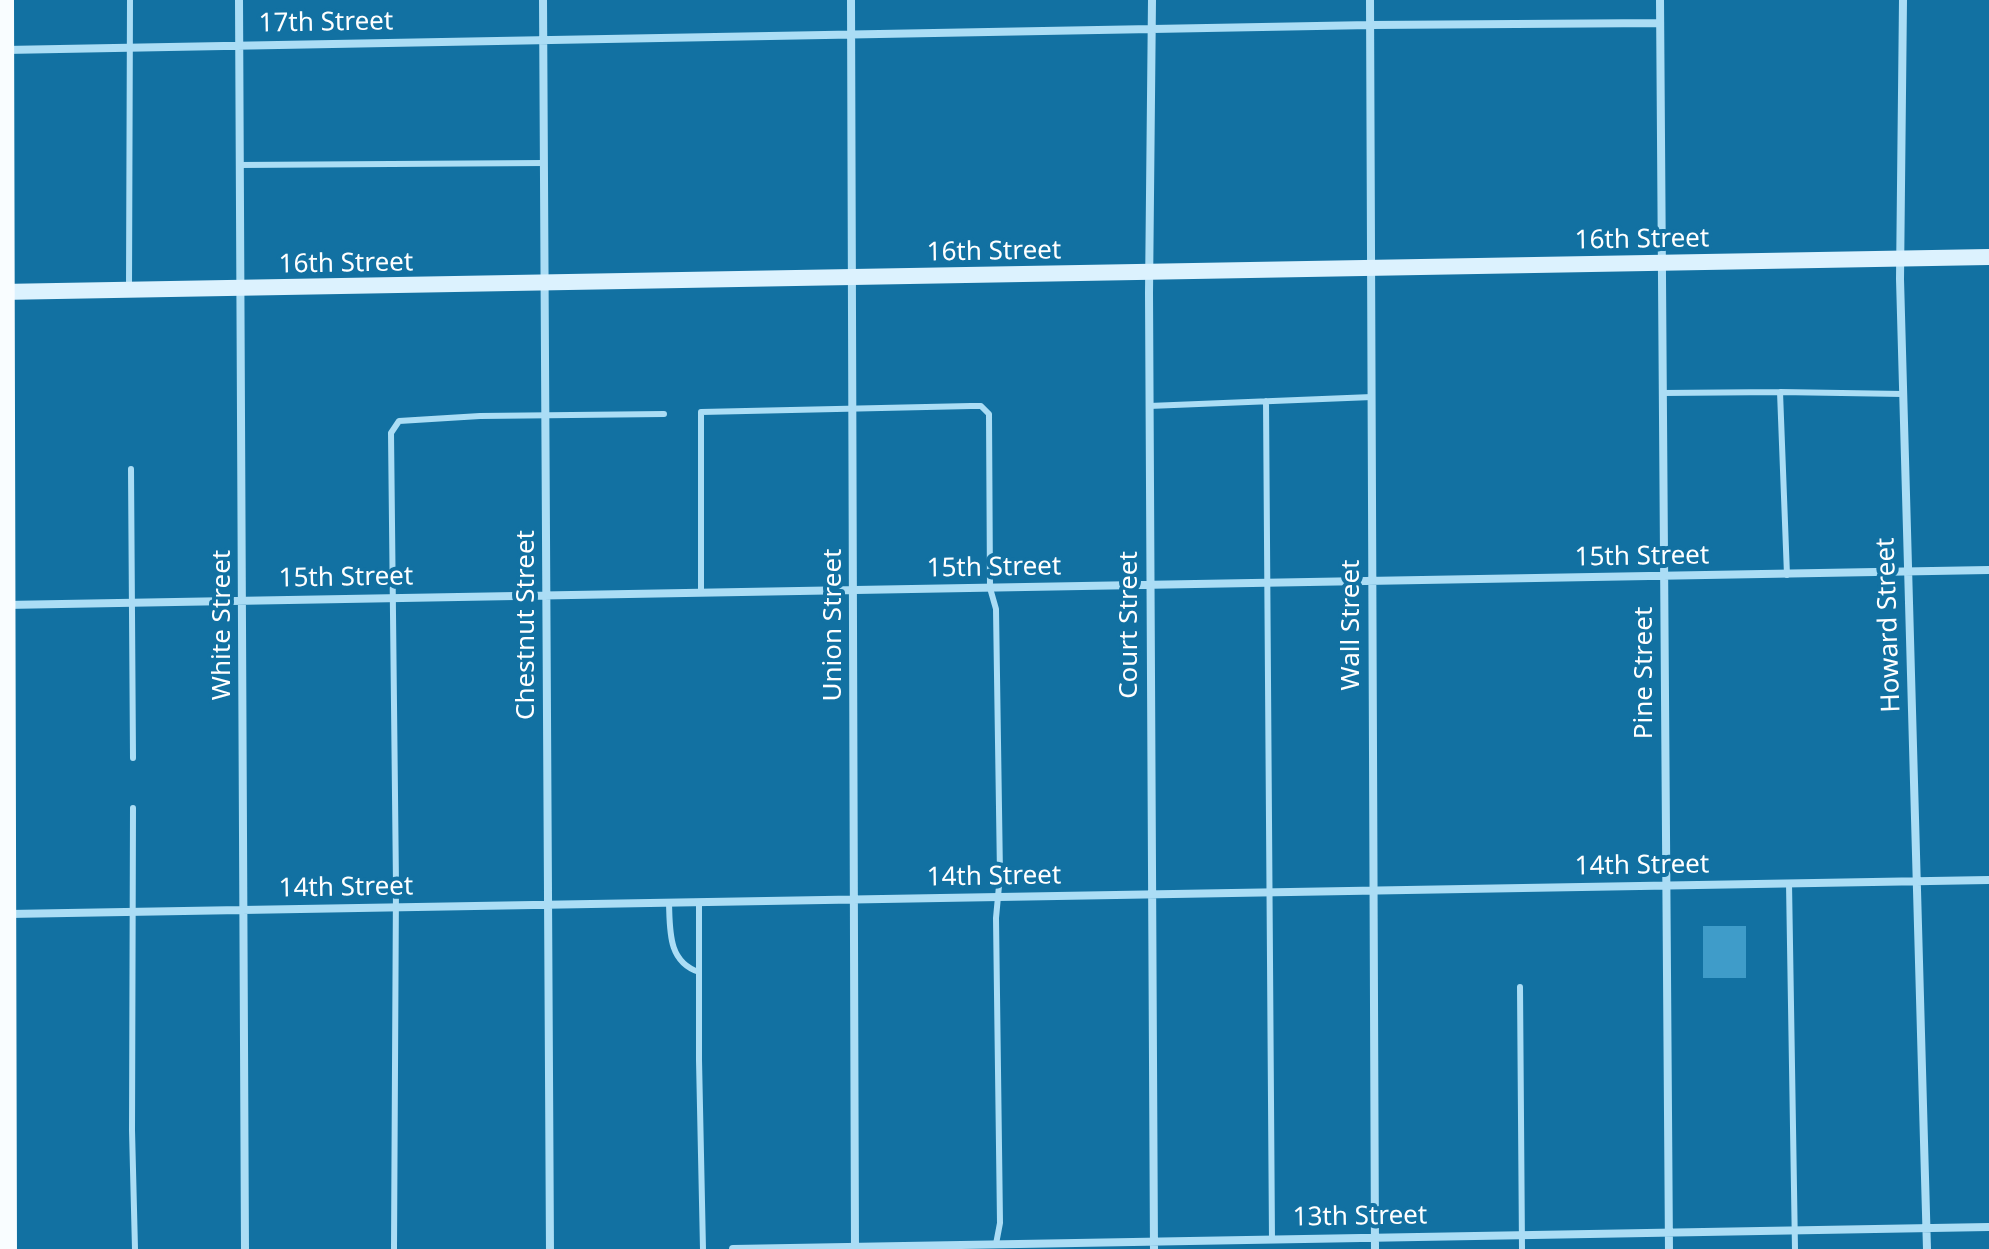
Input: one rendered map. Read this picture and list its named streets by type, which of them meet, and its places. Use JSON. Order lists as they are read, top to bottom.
{
  "streets": {
    "street": [
      "17th Street",
      "16th Street",
      "15th Street",
      "White Street",
      "Chestnut Street",
      "Union Street",
      "Court Street",
      "Wall Street",
      "Howard Street",
      "Pine Street",
      "14th Street",
      "13th Street"
    ]
  },
  "crossings": [
    ["17th Street", "White Street"],
    ["17th Street", "Chestnut Street"],
    ["17th Street", "Union Street"],
    ["17th Street", "Court Street"],
    ["17th Street", "Wall Street"],
    ["17th Street", "Pine Street"],
    ["16th Street", "White Street"],
    ["16th Street", "Chestnut Street"],
    ["16th Street", "Union Street"],
    ["16th Street", "Court Street"],
    ["16th Street", "Wall Street"],
    ["16th Street", "Howard Street"],
    ["16th Street", "Pine Street"],
    ["15th Street", "White Street"],
    ["15th Street", "Chestnut Street"],
    ["15th Street", "Union Street"],
    ["15th Street", "Court Street"],
    ["15th Street", "Wall Street"],
    ["15th Street", "Howard Street"],
    ["15th Street", "Pine Street"],
    ["White Street", "14th Street"],
    ["Chestnut Street", "14th Street"],
    ["Union Street", "14th Street"],
    ["Union Street", "13th Street"],
    ["Court Street", "14th Street"],
    ["Court Street", "13th Street"],
    ["Wall Street", "14th Street"],
    ["Wall Street", "13th Street"],
    ["Howard Street", "14th Street"],
    ["Howard Street", "13th Street"],
    ["Pine Street", "14th Street"],
    ["Pine Street", "13th Street"]
  ]
}
